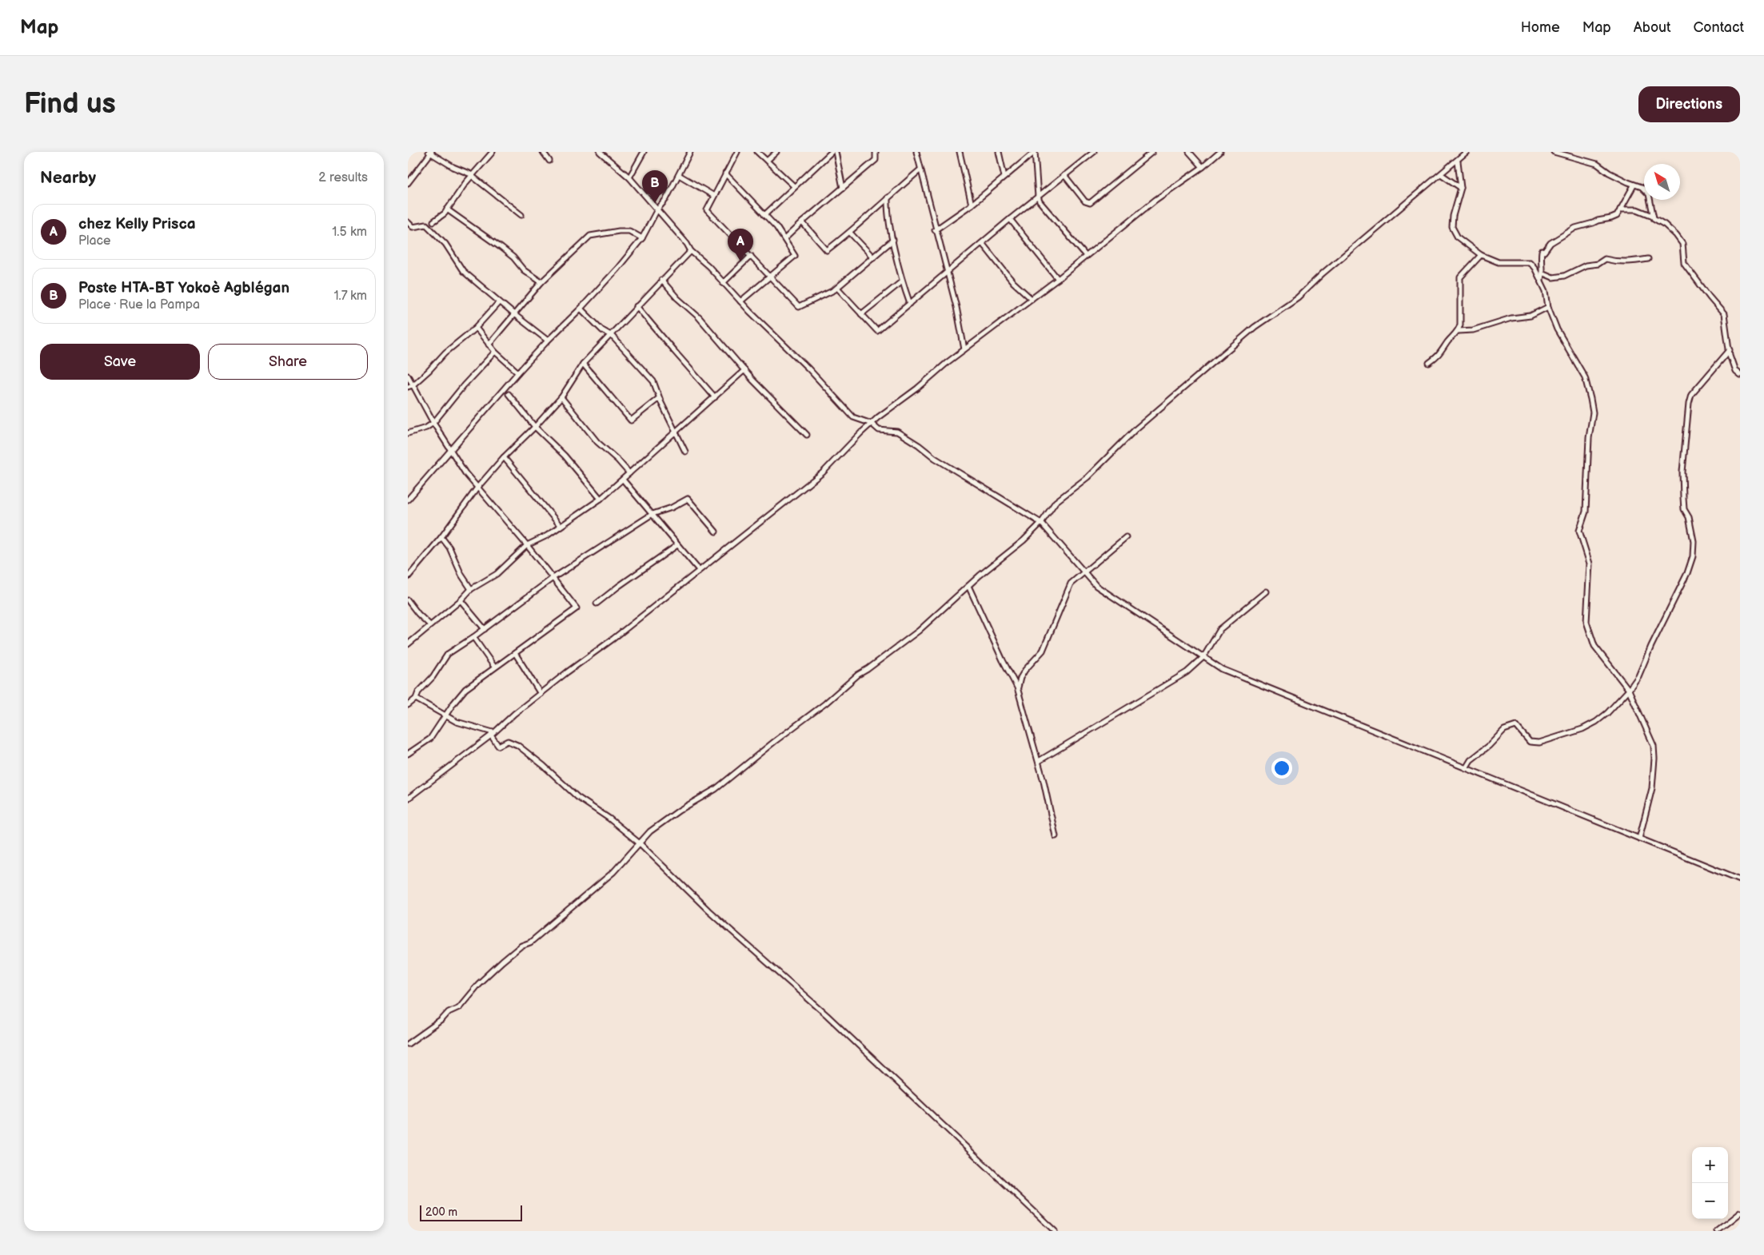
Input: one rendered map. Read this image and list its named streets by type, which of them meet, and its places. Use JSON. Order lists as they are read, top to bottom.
{
  "scale_bar": "200 m",
  "north": "top left",
  "page": {
    "header": "Map",
    "nav": [
      "Home",
      "Map",
      "About",
      "Contact"
    ],
    "buttons": [
      "Directions",
      ["Save", "Share"]
    ],
    "title": "Find us",
    "heading": ["Nearby", "2 results"],
    "pins": ["B", "A"],
    "list": [
      {
        "mark": "A",
        "name": "chez Kelly Prisca",
        "note": "Place",
        "value": "1.5 km"
      },
      {
        "mark": "B",
        "name": "Poste HTA-BT Yokoè Agblégan",
        "note": "Place · Rue la Pampa",
        "value": "1.7 km"
      }
    ],
    "map_buttons": ["+", "−"],
    "scale": "200 m"
  }
}
